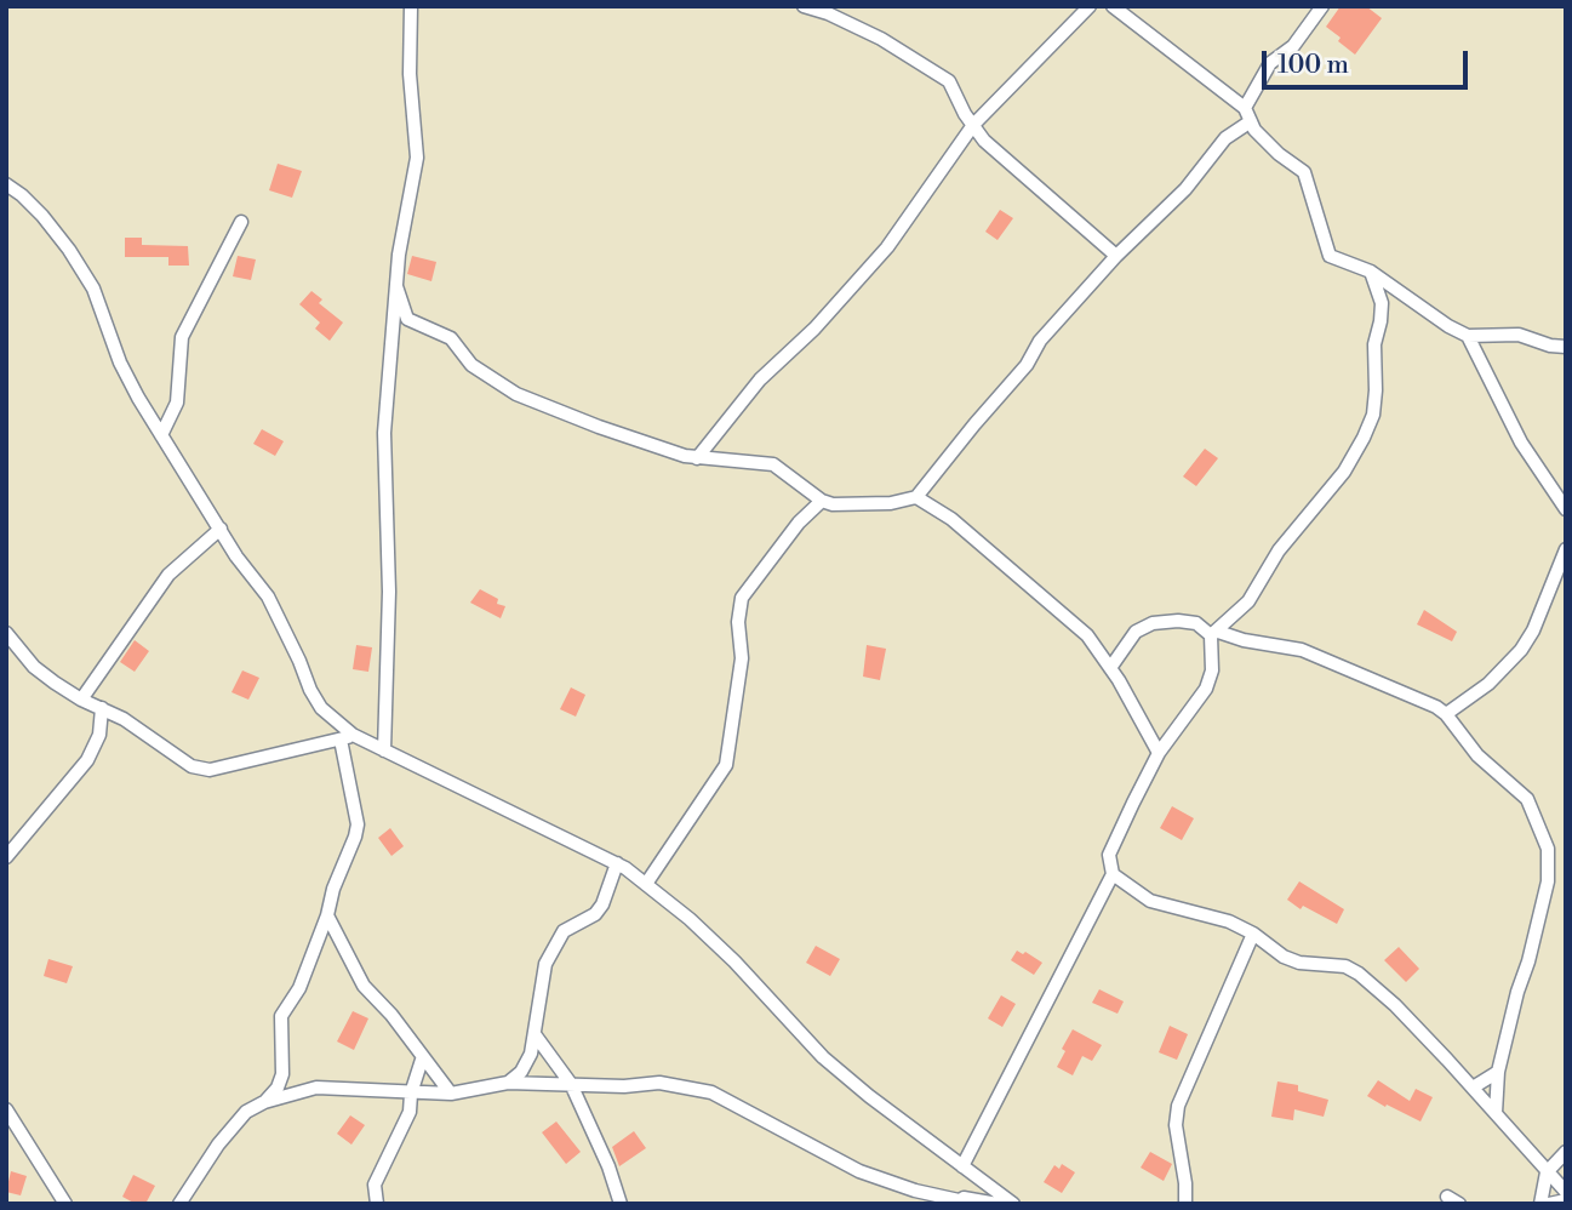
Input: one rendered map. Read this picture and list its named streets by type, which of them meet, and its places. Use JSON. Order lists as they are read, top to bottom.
{
  "scale_bar": "100 m"
}
